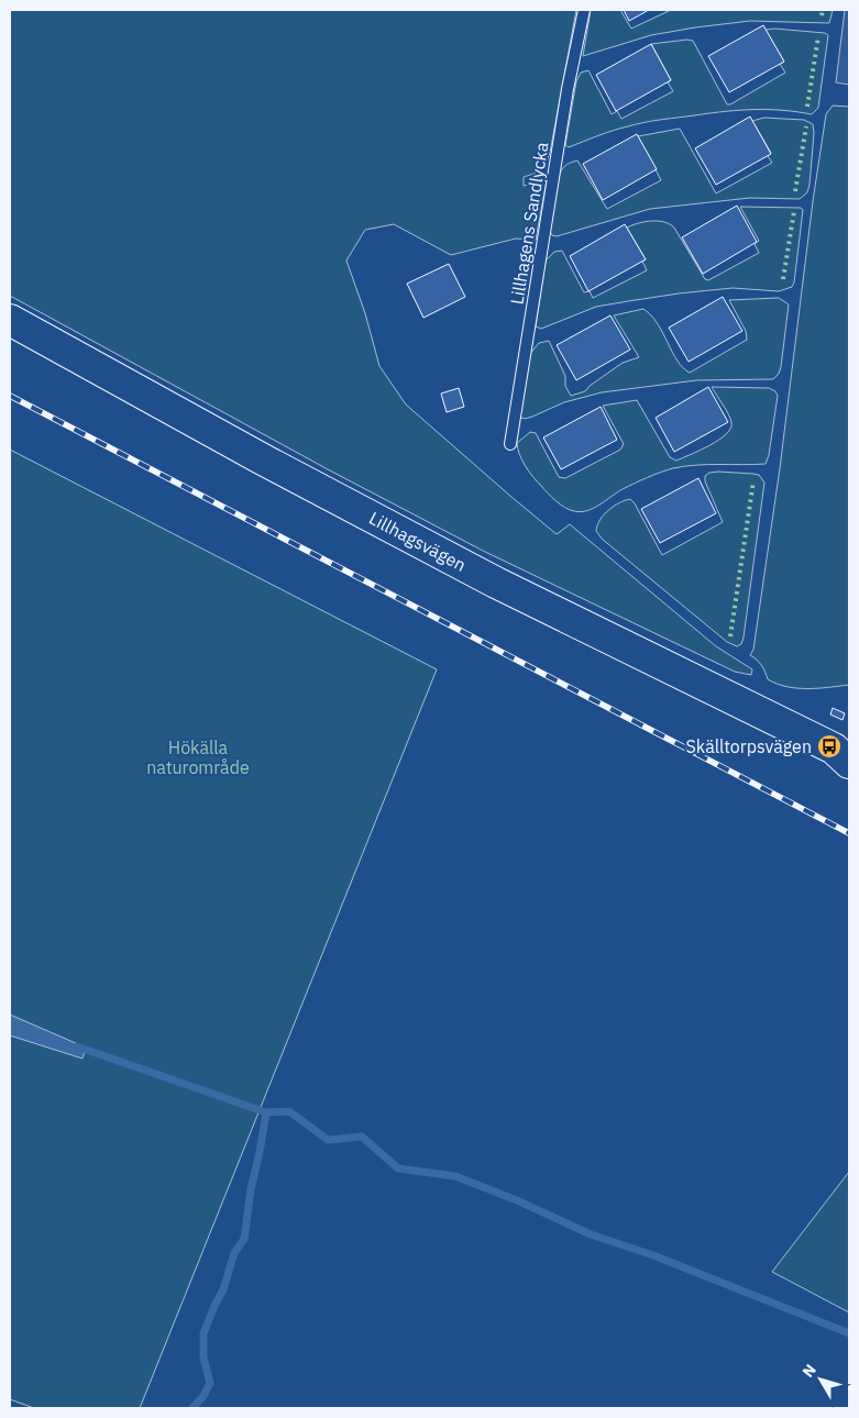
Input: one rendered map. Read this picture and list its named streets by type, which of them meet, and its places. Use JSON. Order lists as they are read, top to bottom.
{
  "streets": {
    "street": ["Lillhagsvägen"],
    "lane": ["Lillhagens Sandlycka"]
  },
  "parks": ["Hökälla naturområde"],
  "places": {
    "bus stop": ["Skälltorpsvägen"]
  },
  "north": "top left"
}
